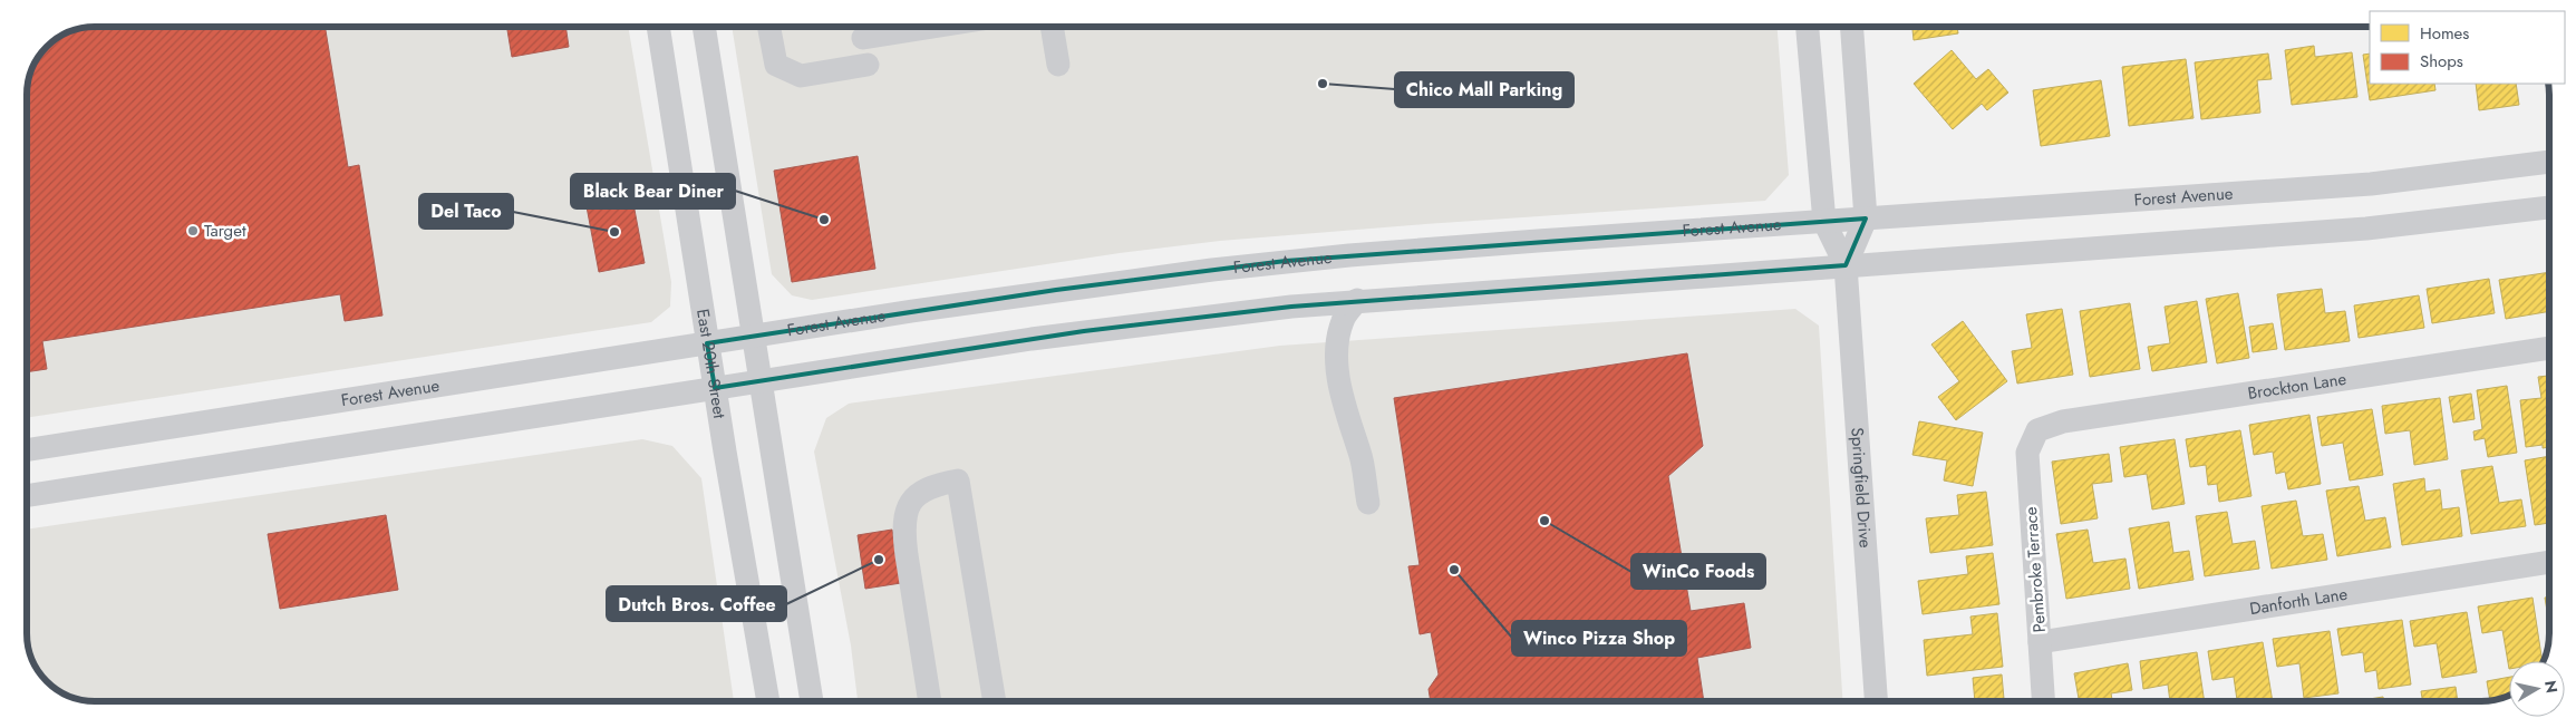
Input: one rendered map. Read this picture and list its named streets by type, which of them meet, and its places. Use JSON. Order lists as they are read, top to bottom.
{
  "streets": {
    "street": [
      "Forest Avenue",
      "East 20th Street",
      "Brockton Lane",
      "Springfield Drive",
      "Pembroke Terrace",
      "Danforth Lane"
    ]
  },
  "crossings": [
    ["Forest Avenue", "East 20th Street"],
    ["Forest Avenue", "Springfield Drive"],
    ["Brockton Lane", "Pembroke Terrace"],
    ["Pembroke Terrace", "Danforth Lane"]
  ],
  "places": [
    "Chico Mall Parking",
    "Black Bear Diner",
    "Target",
    "Del Taco",
    "WinCo Foods",
    "Dutch Bros. Coffee",
    "Winco Pizza Shop"
  ],
  "legend": ["Homes", "Shops"],
  "north": "right"
}
